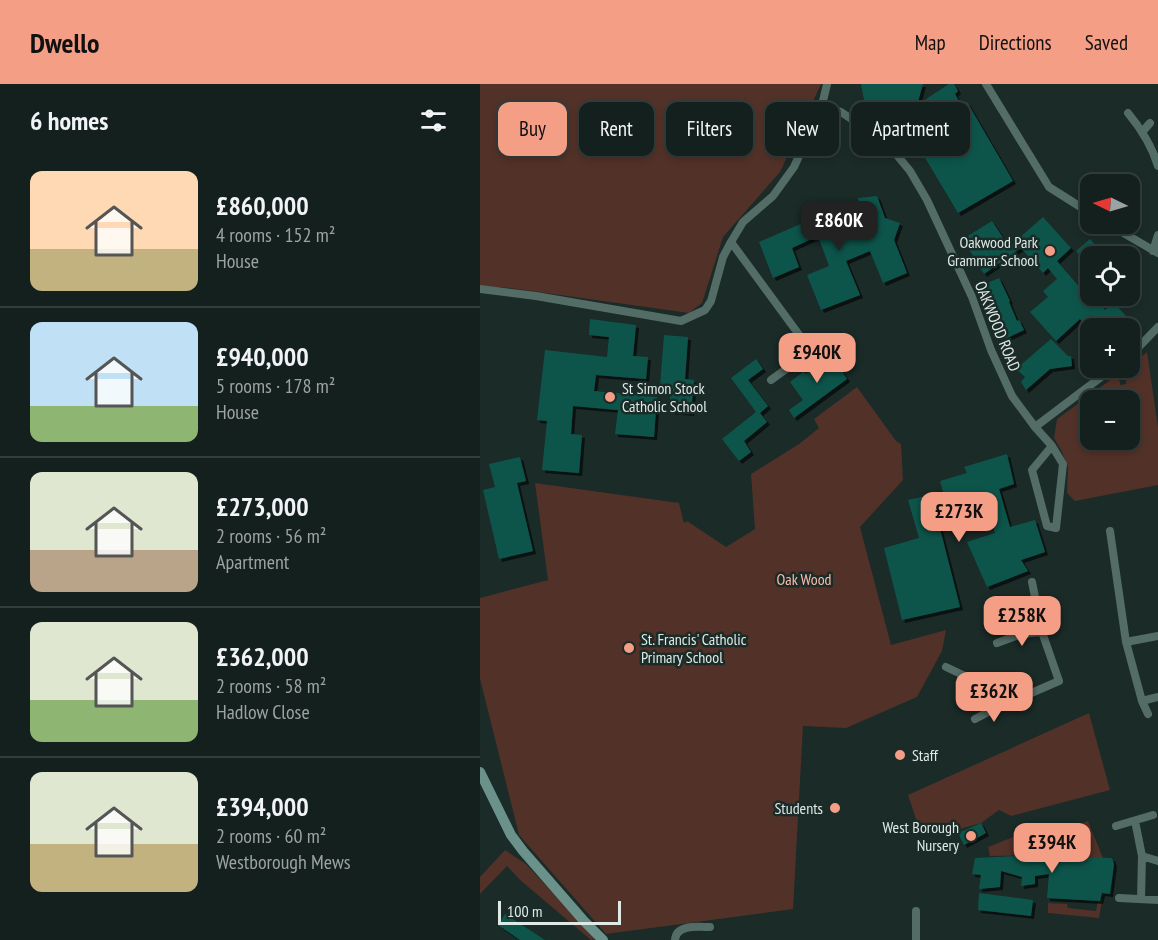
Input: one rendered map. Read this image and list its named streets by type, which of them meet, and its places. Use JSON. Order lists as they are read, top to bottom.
{
  "streets": {
    "street": ["OAKWOOD ROAD"]
  },
  "parks": ["Oak Wood"],
  "places": [
    "Oakwood Park Grammar School",
    "St Simon Stock Catholic School",
    "St. Francis' Catholic Primary School",
    "Staff",
    "Students",
    "West Borough Nursery"
  ],
  "scale_bar": "100 m",
  "north": "left",
  "page": {
    "header": "Dwello",
    "nav": ["Map", "Directions", "Saved"],
    "heading": "6 homes",
    "chip": [
      "Buy",
      "Rent",
      "Filters",
      "New",
      "Apartment"
    ],
    "list": [
      {
        "name": "£860,000",
        "note": "4 rooms · 152 m² · House"
      },
      {
        "name": "£940,000",
        "note": "5 rooms · 178 m² · House"
      },
      {
        "name": "£273,000",
        "note": "2 rooms · 56 m² · Apartment"
      },
      {
        "name": "£362,000",
        "note": "2 rooms · 58 m² · Hadlow Close"
      },
      {
        "name": "£394,000",
        "note": "2 rooms · 60 m² · Westborough Mews"
      }
    ],
    "map_buttons": ["+", "−"],
    "price": [
      "£860K",
      "£940K",
      "£273K",
      "£258K",
      "£362K",
      "£394K"
    ],
    "scale": "100 m"
  }
}
